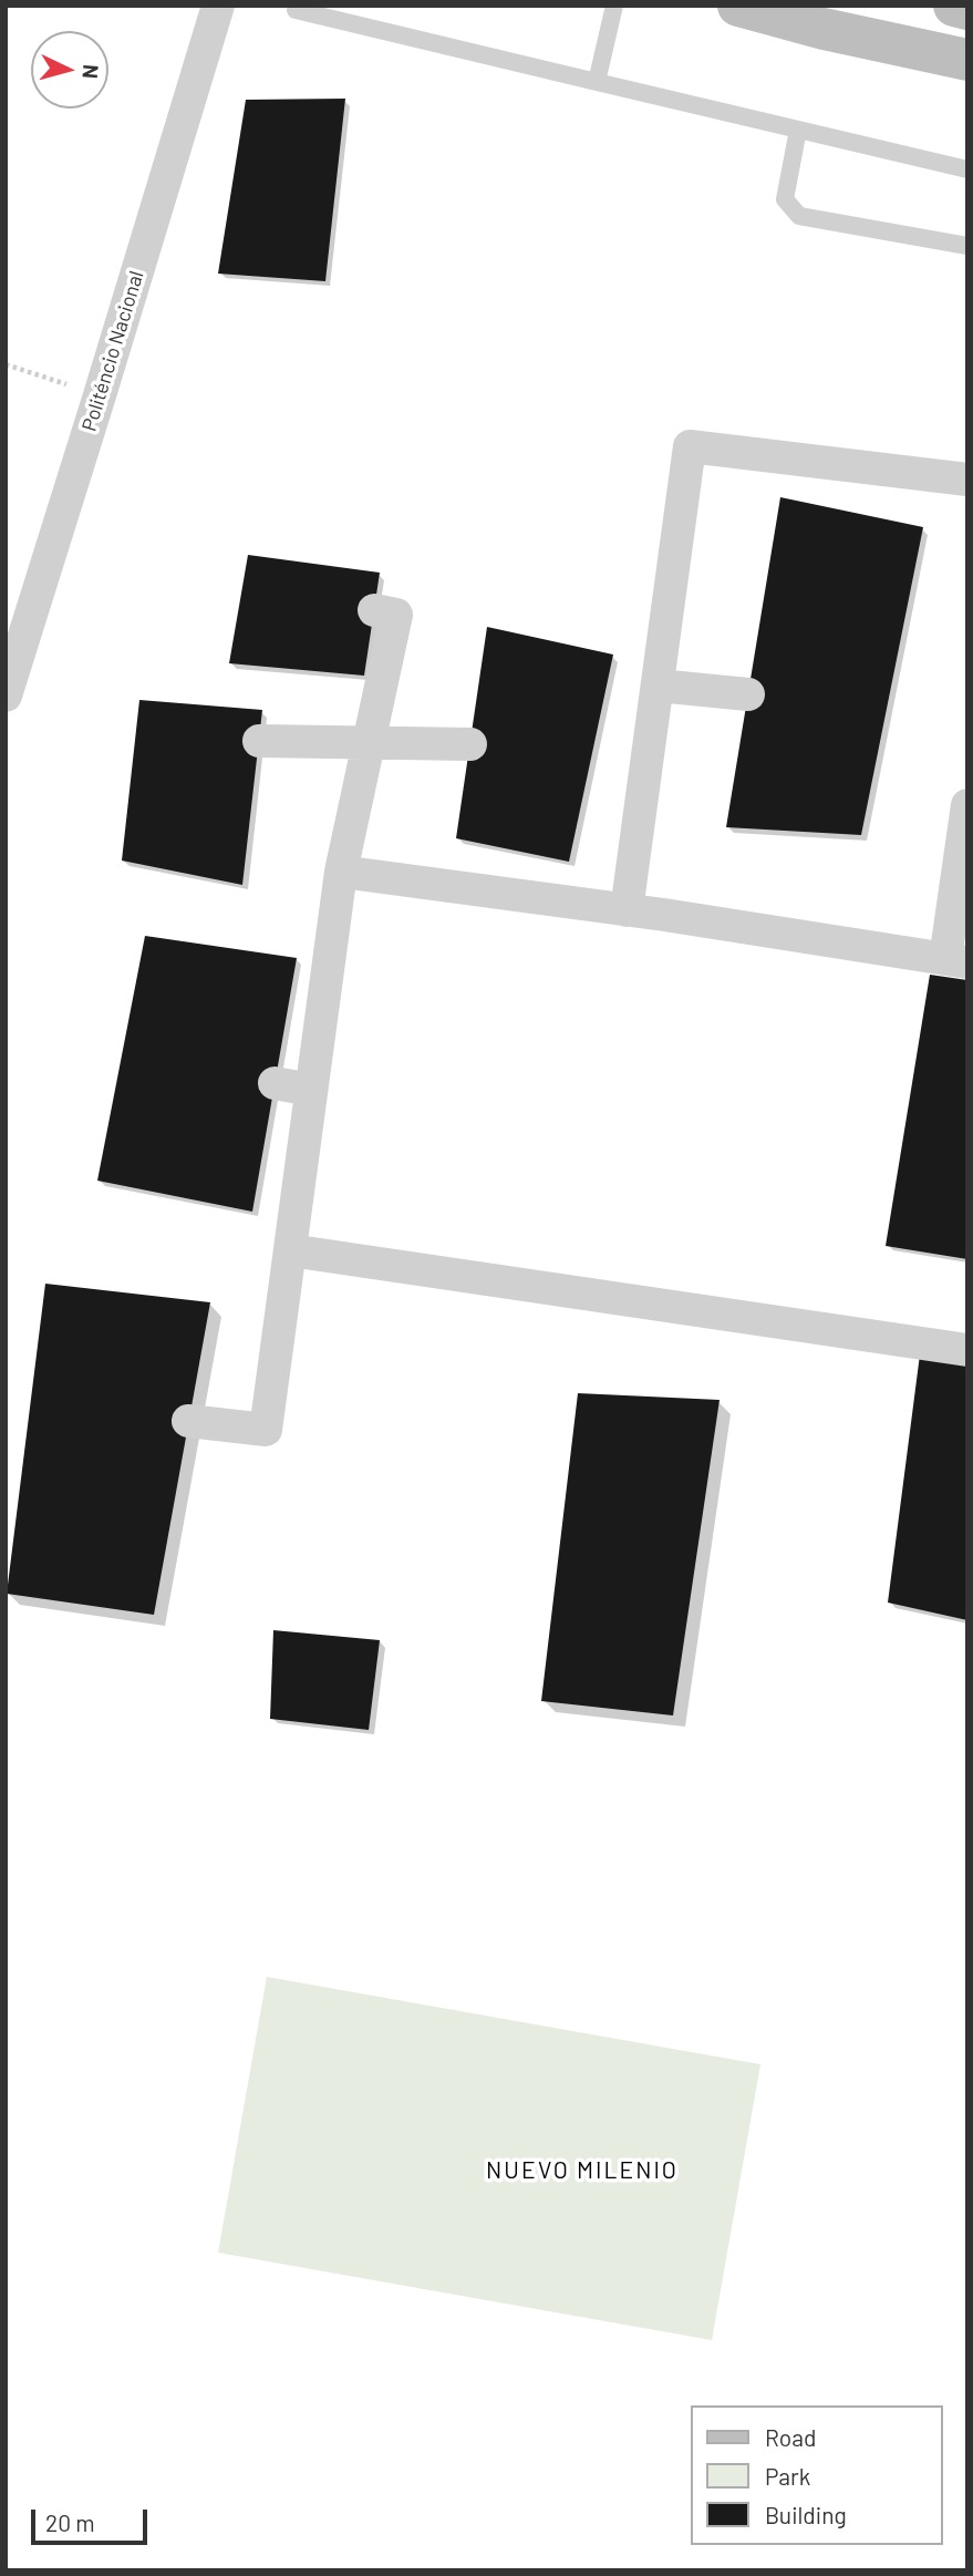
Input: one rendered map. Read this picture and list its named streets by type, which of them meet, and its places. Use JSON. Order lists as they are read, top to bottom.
{
  "streets": {
    "street": ["Politéncio Nacional"]
  },
  "districts": ["NUEVO MILENIO"],
  "legend": ["Road", "Park", "Building"],
  "scale_bar": "20 m",
  "north": "right"
}
